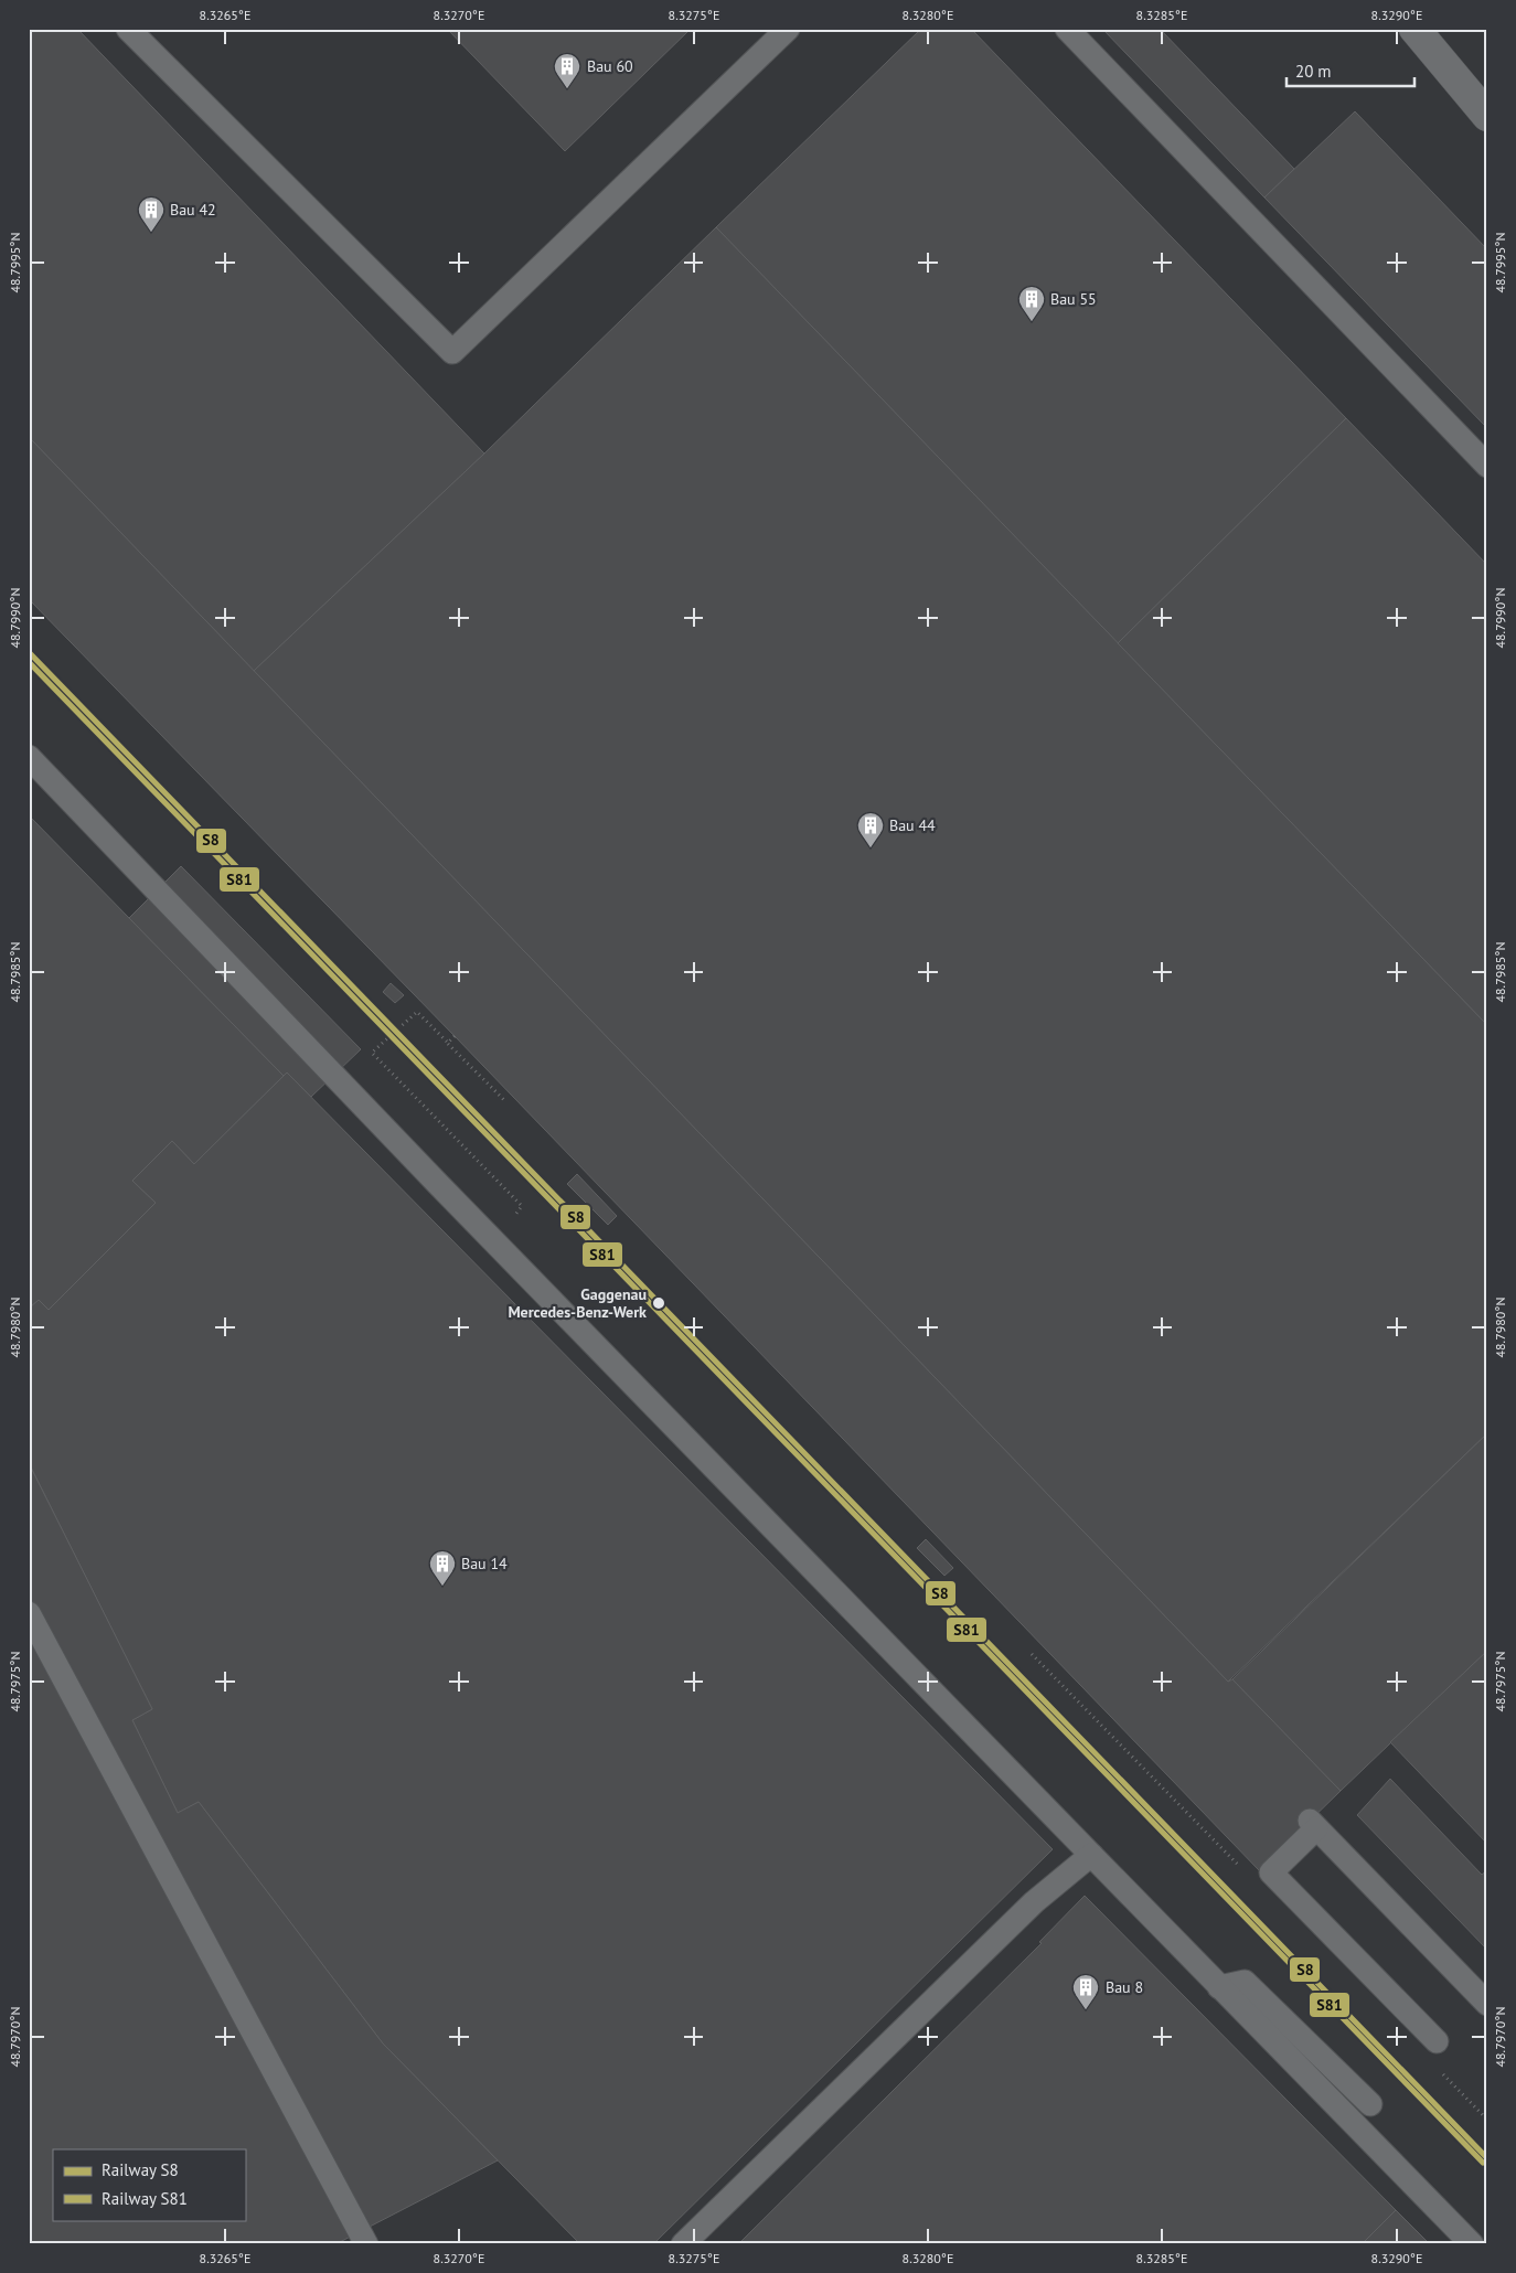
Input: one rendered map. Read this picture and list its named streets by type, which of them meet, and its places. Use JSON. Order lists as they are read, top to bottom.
{
  "places": {
    "building": [
      "Bau 60",
      "Bau 42",
      "Bau 55",
      "Bau 44",
      "Bau 14",
      "Bau 8"
    ],
    "other": ["Gaggenau Mercedes-Benz-Werk"]
  },
  "lines": ["rail line S8", "rail line S81"],
  "legend": ["Railway S8", "Railway S81"],
  "scale_bar": "20 m",
  "coordinates": [
    "8.3265°E",
    "8.3270°E",
    "8.3275°E",
    "8.3280°E",
    "8.3285°E",
    "8.3290°E",
    "48.7995°N",
    "48.7990°N",
    "48.7985°N",
    "48.7980°N",
    "48.7975°N",
    "48.7970°N"
  ]
}
